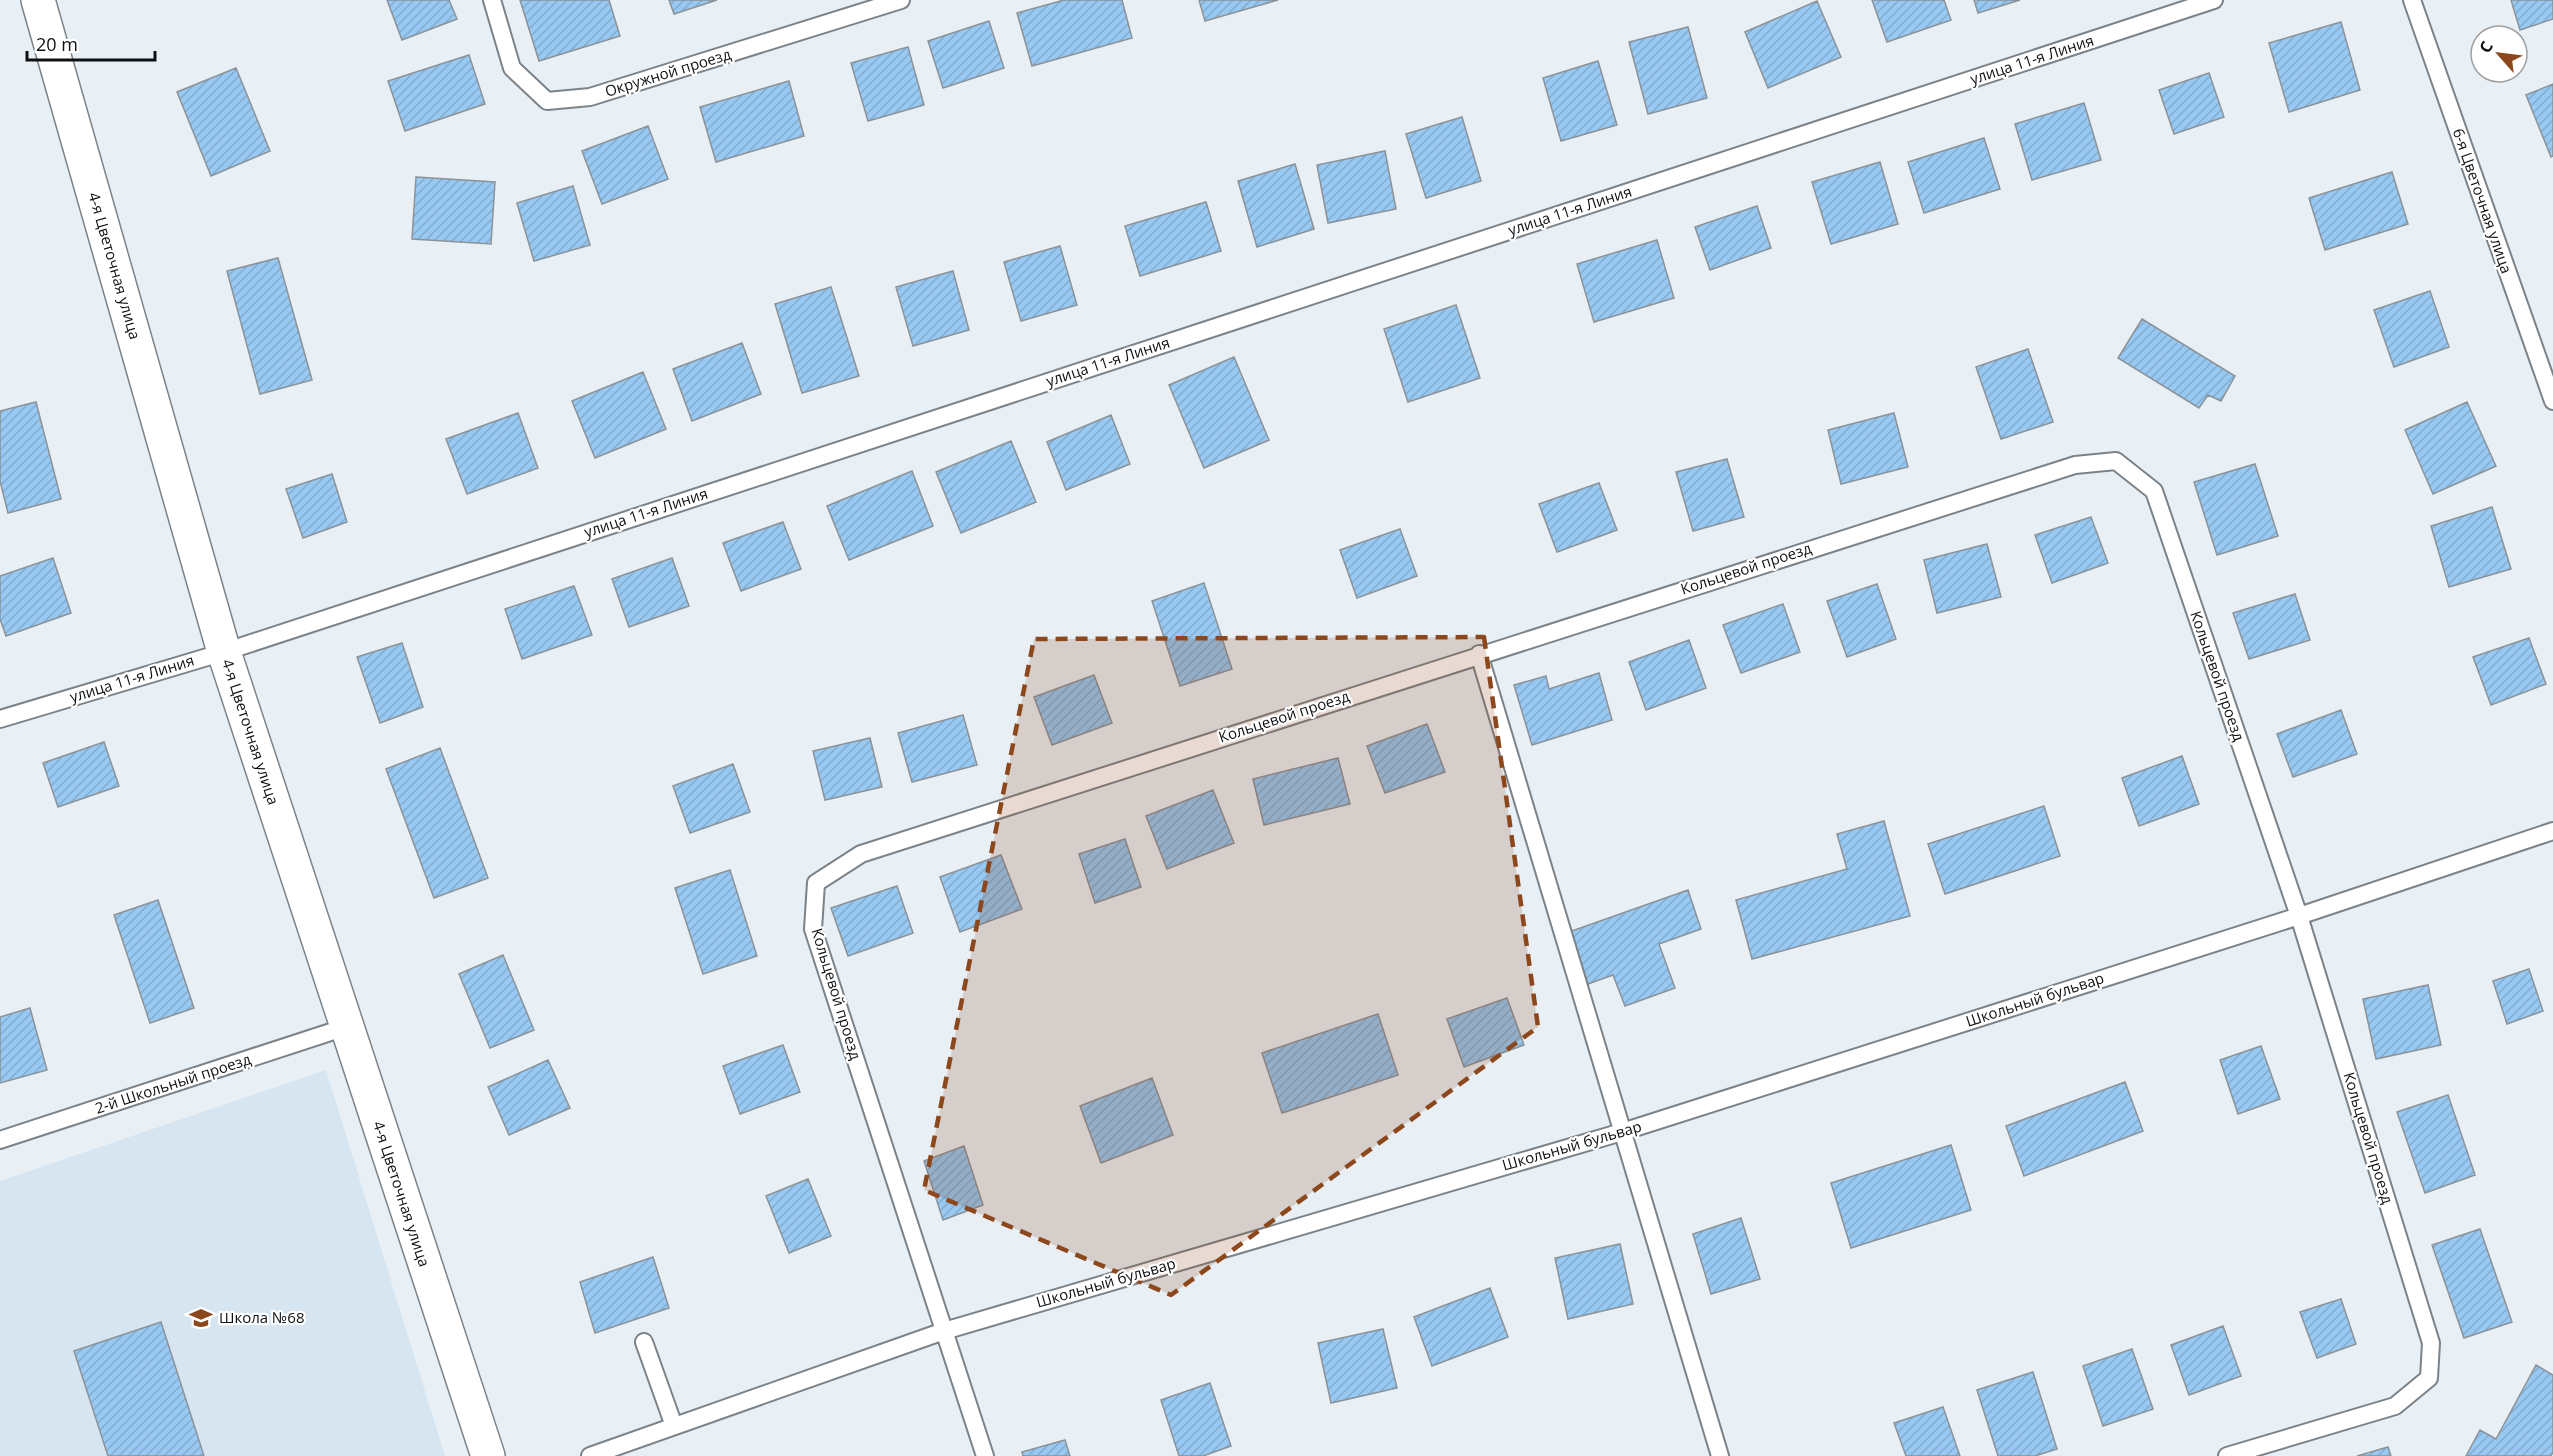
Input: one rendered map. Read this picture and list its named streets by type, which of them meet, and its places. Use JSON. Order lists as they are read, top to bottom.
{
  "streets": {
    "street": ["4-я Цветочная улица"],
    "lane": [
      "улица 11-я Линия",
      "Окружной проезд",
      "6-я Цветочная улица",
      "Кольцевой проезд",
      "Школьный бульвар",
      "2-й Школьный проезд"
    ]
  },
  "crossings": [
    ["улица 11-я Линия", "4-я Цветочная улица"],
    ["4-я Цветочная улица", "2-й Школьный проезд"],
    ["Кольцевой проезд", "Школьный бульвар"]
  ],
  "places": {
    "school or university": ["Школа №68"]
  },
  "scale_bar": "20 m",
  "north": "top left"
}
